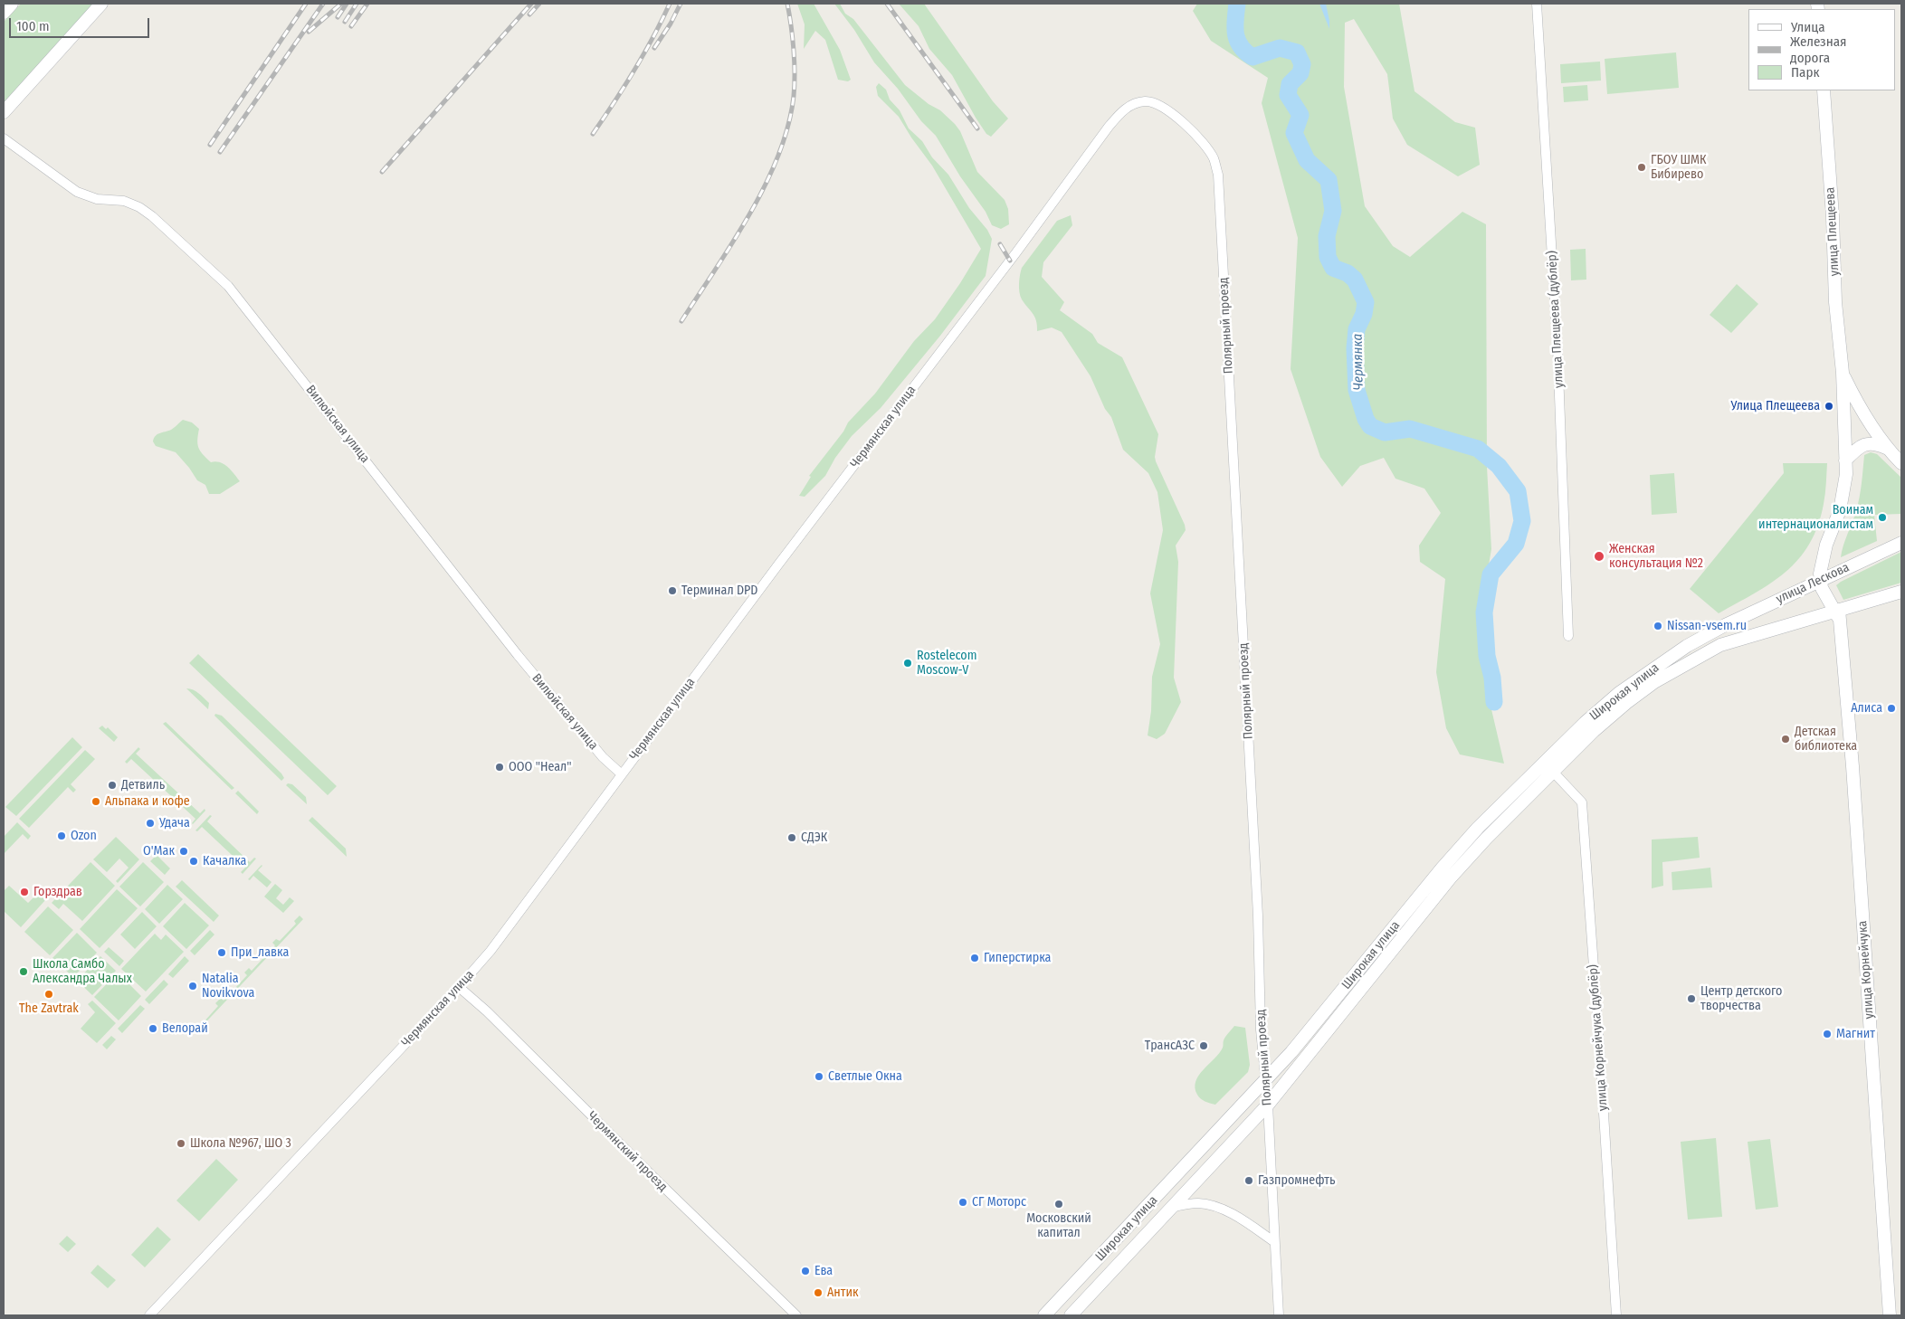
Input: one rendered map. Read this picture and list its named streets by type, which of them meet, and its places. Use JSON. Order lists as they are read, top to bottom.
{
  "streets": {
    "main road": [
      "улица Плещеева",
      "улица Лескова",
      "Широкая улица",
      "улица Корнейчука"
    ],
    "street": [
      "улица Плещеева (дублёр)",
      "Полярный проезд",
      "Вилюйская улица",
      "Чермянская улица",
      "улица Корнейчука (дублёр)",
      "Чермянский проезд"
    ]
  },
  "crossings": [
    ["улица Плещеева", "улица Лескова"],
    ["улица Плещеева", "Широкая улица"],
    ["улица Плещеева", "улица Корнейчука"],
    ["Полярный проезд", "Чермянская улица"],
    ["Полярный проезд", "Широкая улица"],
    ["Вилюйская улица", "Чермянская улица"],
    ["Чермянская улица", "Чермянский проезд"],
    ["улица Лескова", "Широкая улица"],
    ["Широкая улица", "улица Корнейчука"],
    ["Широкая улица", "улица Корнейчука (дублёр)"]
  ],
  "water": ["Чермянка"],
  "places": [
    "ГБОУ ШМК Бибирево",
    "Улица Плещеева",
    "Воинам интернационалистам",
    "Женская консультация №2",
    "Терминал DPD",
    "Nissan-vsem.ru",
    "Rostelecom Moscow-V",
    "Алиса",
    "Детская библиотека",
    "ООО \"Неал\"",
    "Детвиль",
    "Альпака и кофе",
    "Удача",
    "Ozon",
    "СДЭК",
    "О'Мак",
    "Качалка",
    "Горздрав",
    "При_лавка",
    "Гиперстирка",
    "Школа Самбо Александра Чалых",
    "Natalia Novikvova",
    "The Zavtrak",
    "Центр детского творчества",
    "Велорай",
    "Магнит",
    "ТрансАЗС",
    "Светлые Окна",
    "Школа №967, ШО 3",
    "Газпромнефть",
    "СГ Моторс",
    "Московский капитал",
    "Ева",
    "Антик"
  ],
  "legend": ["Улица", "Железная дорога", "Парк"],
  "scale_bar": "100 m"
}
